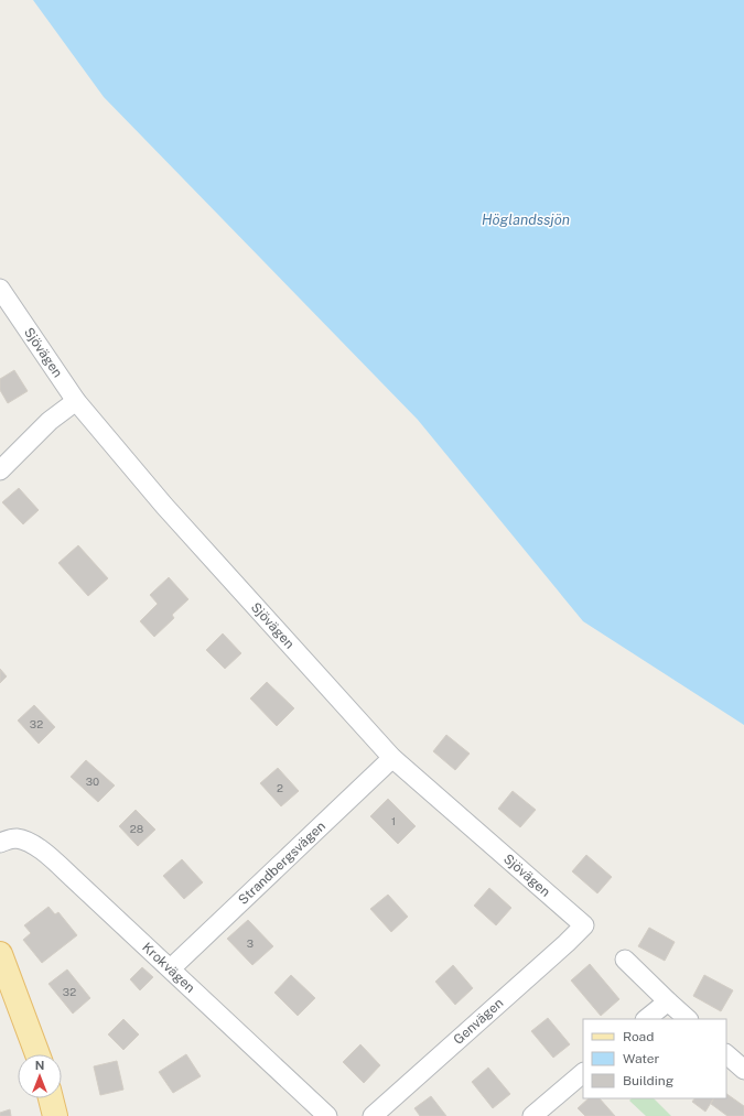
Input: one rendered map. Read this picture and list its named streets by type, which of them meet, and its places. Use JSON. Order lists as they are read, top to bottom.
{
  "streets": {
    "street": [
      "Sjövägen",
      "Strandbergsvägen",
      "Krokvägen",
      "Genvägen"
    ]
  },
  "crossings": [
    ["Sjövägen", "Strandbergsvägen"],
    ["Sjövägen", "Genvägen"],
    ["Strandbergsvägen", "Krokvägen"]
  ],
  "water": ["Höglandssjön"],
  "house_numbers": [
    "32",
    "30",
    "2",
    "1",
    "28",
    "3",
    "32"
  ],
  "legend": ["Road", "Water", "Building"],
  "north": "top"
}
